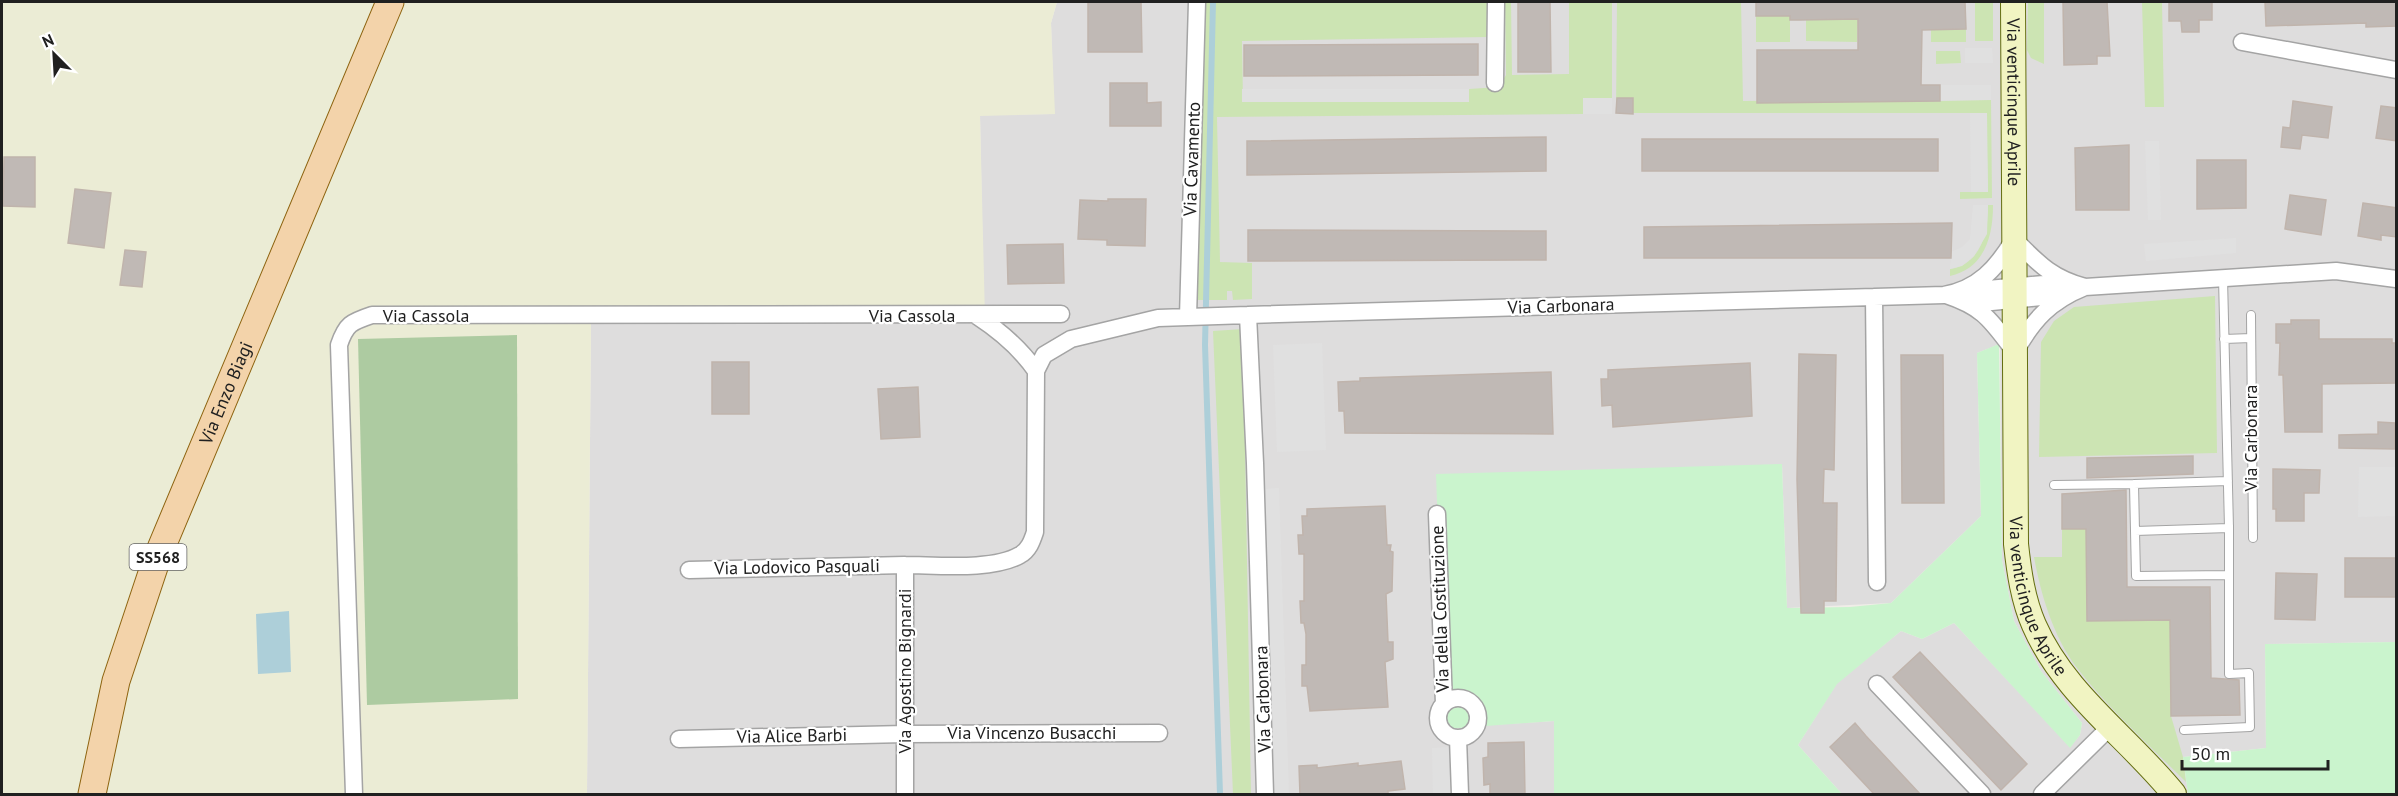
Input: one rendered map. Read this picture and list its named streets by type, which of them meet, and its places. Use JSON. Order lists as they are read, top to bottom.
{
  "streets": {
    "main road": ["Via Enzo Biagi", "SS568"],
    "street": [
      "Via venticinque Aprile",
      "Via Cavamento",
      "Via Carbonara",
      "Via Cassola",
      "Via Lodovico Pasquali",
      "Via della Costituzione",
      "Via Agostino Bignardi",
      "Via Vincenzo Busacchi",
      "Via Alice Barbi"
    ]
  },
  "crossings": [
    ["Via Cavamento", "Via Carbonara"],
    ["Via Cassola", "Via Agostino Bignardi"],
    ["Via Lodovico Pasquali", "Via Agostino Bignardi"],
    ["Via Agostino Bignardi", "Via Vincenzo Busacchi"],
    ["Via Agostino Bignardi", "Via Alice Barbi"],
    ["Via Vincenzo Busacchi", "Via Alice Barbi"]
  ],
  "scale_bar": "50 m",
  "north": "top left"
}
